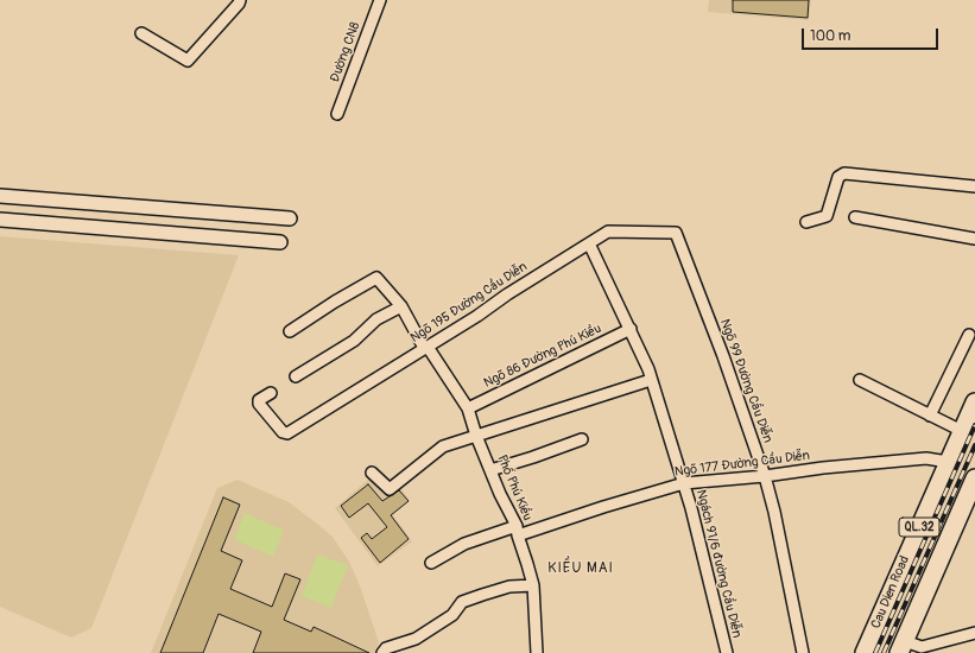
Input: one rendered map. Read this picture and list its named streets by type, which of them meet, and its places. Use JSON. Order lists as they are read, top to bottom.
{
  "streets": {
    "highway": ["QL.32", "Cau Dien Road"],
    "street": [
      "Đường CN8",
      "Ngõ 195 Đường Cầu Diễn",
      "Ngõ 86 Đường Phú Kiều",
      "Ngõ 99 Đường Cầu Diễn",
      "Ngõ 177 Đường Cầu Diễn",
      "Phố Phú Kiều",
      "Ngách 91/6 đường Cầu Diễn"
    ]
  },
  "crossings": [
    ["Ngõ 195 Đường Cầu Diễn", "Ngõ 99 Đường Cầu Diễn"],
    ["Ngõ 195 Đường Cầu Diễn", "Phố Phú Kiều"],
    ["Ngõ 195 Đường Cầu Diễn", "Ngách 91/6 đường Cầu Diễn"],
    ["Ngõ 86 Đường Phú Kiều", "Phố Phú Kiều"],
    ["Ngõ 86 Đường Phú Kiều", "Ngách 91/6 đường Cầu Diễn"],
    ["Ngõ 99 Đường Cầu Diễn", "Ngõ 177 Đường Cầu Diễn"],
    ["Ngõ 177 Đường Cầu Diễn", "Phố Phú Kiều"],
    ["Ngõ 177 Đường Cầu Diễn", "Ngách 91/6 đường Cầu Diễn"],
    ["Ngõ 177 Đường Cầu Diễn", "Cau Dien Road"]
  ],
  "districts": ["KIỀU MAI"],
  "scale_bar": "100 m"
}
